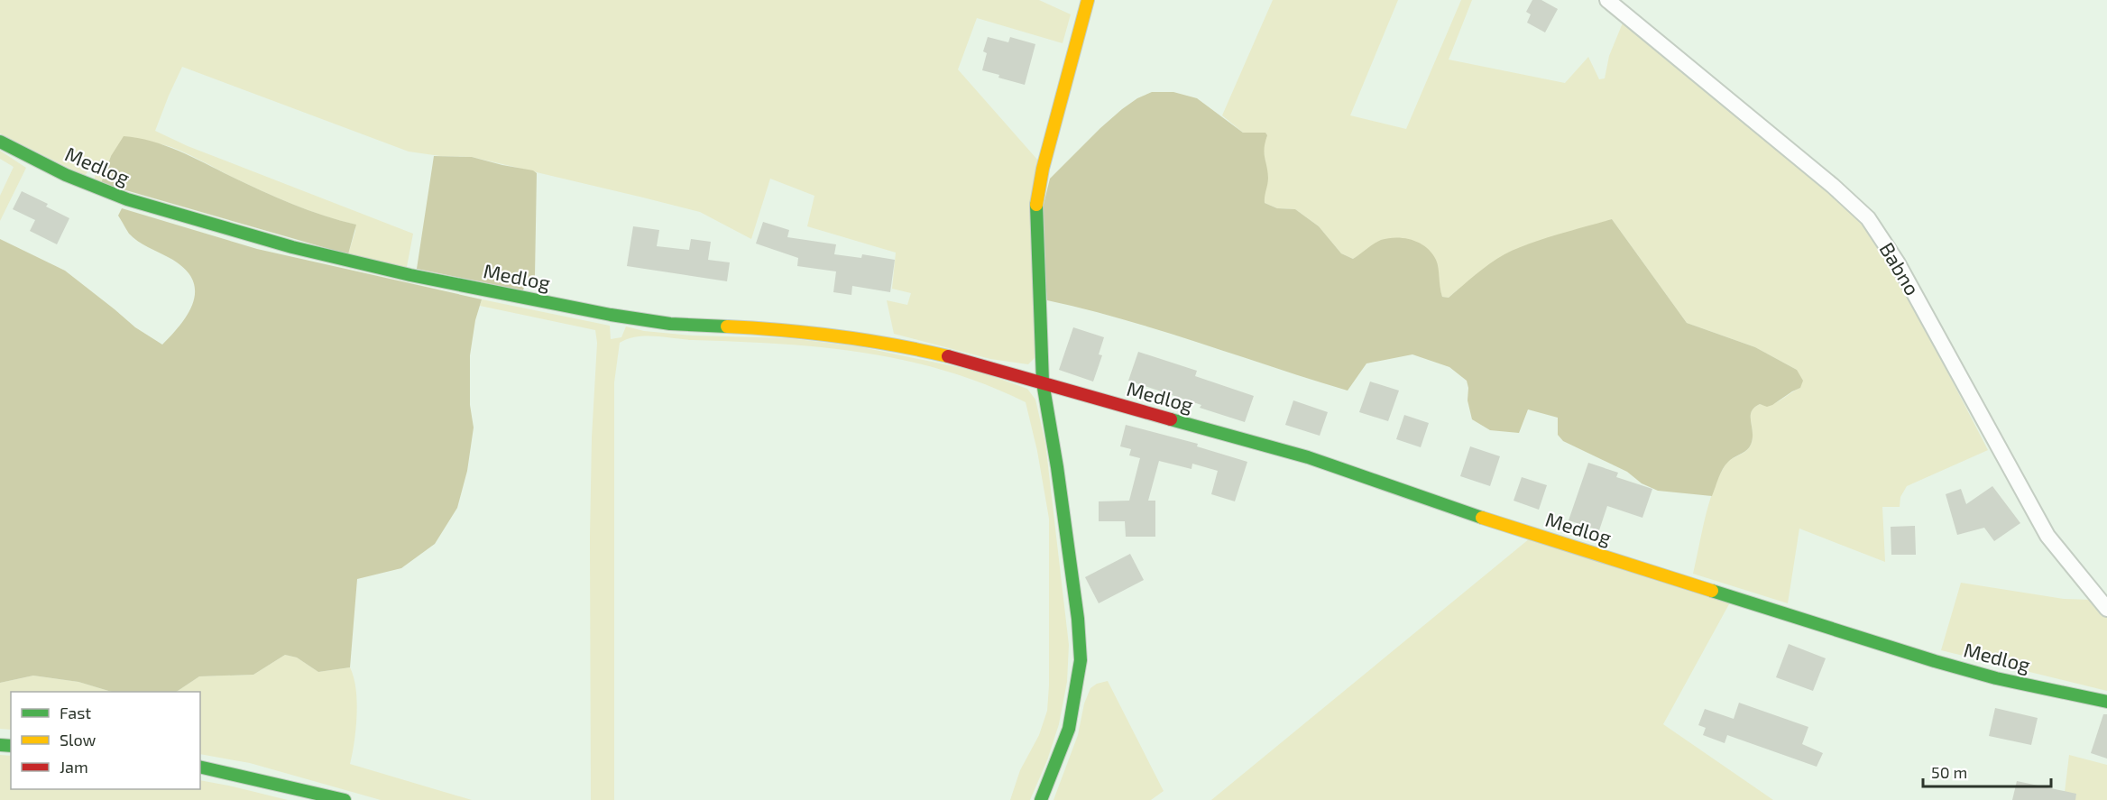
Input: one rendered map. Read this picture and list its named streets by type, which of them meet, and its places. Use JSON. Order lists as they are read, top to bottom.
{
  "streets": {
    "street": ["Medlog", "Babno"]
  },
  "legend": ["Fast", "Slow", "Jam"],
  "scale_bar": "50 m"
}
